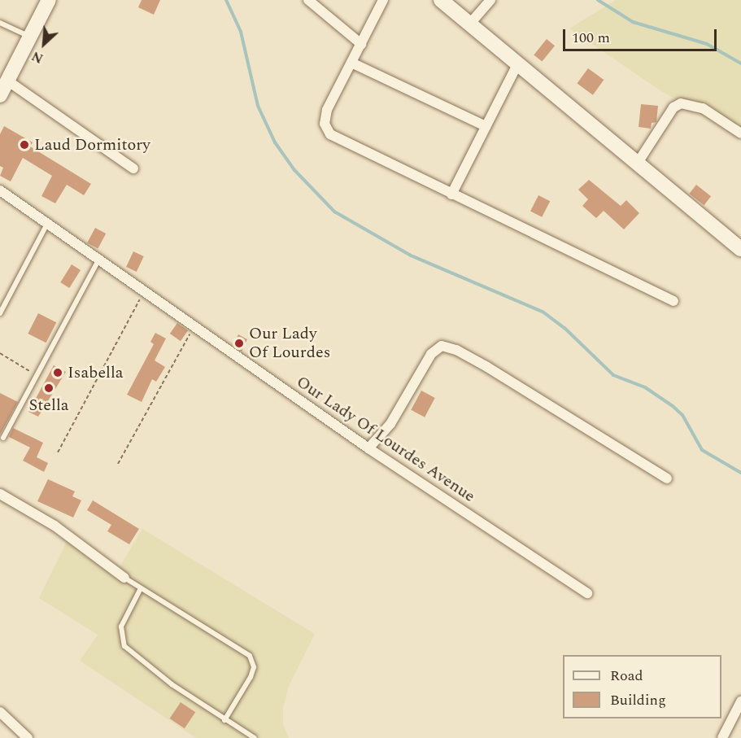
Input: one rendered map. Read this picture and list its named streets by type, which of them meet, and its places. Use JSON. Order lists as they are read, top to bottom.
{
  "streets": {
    "street": ["Our Lady Of Lourdes Avenue"]
  },
  "places": [
    "Laud Dormitory",
    "Our Lady Of Lourdes",
    "Isabella",
    "Stella"
  ],
  "legend": ["Road", "Building"],
  "scale_bar": "100 m",
  "north": "bottom left"
}
